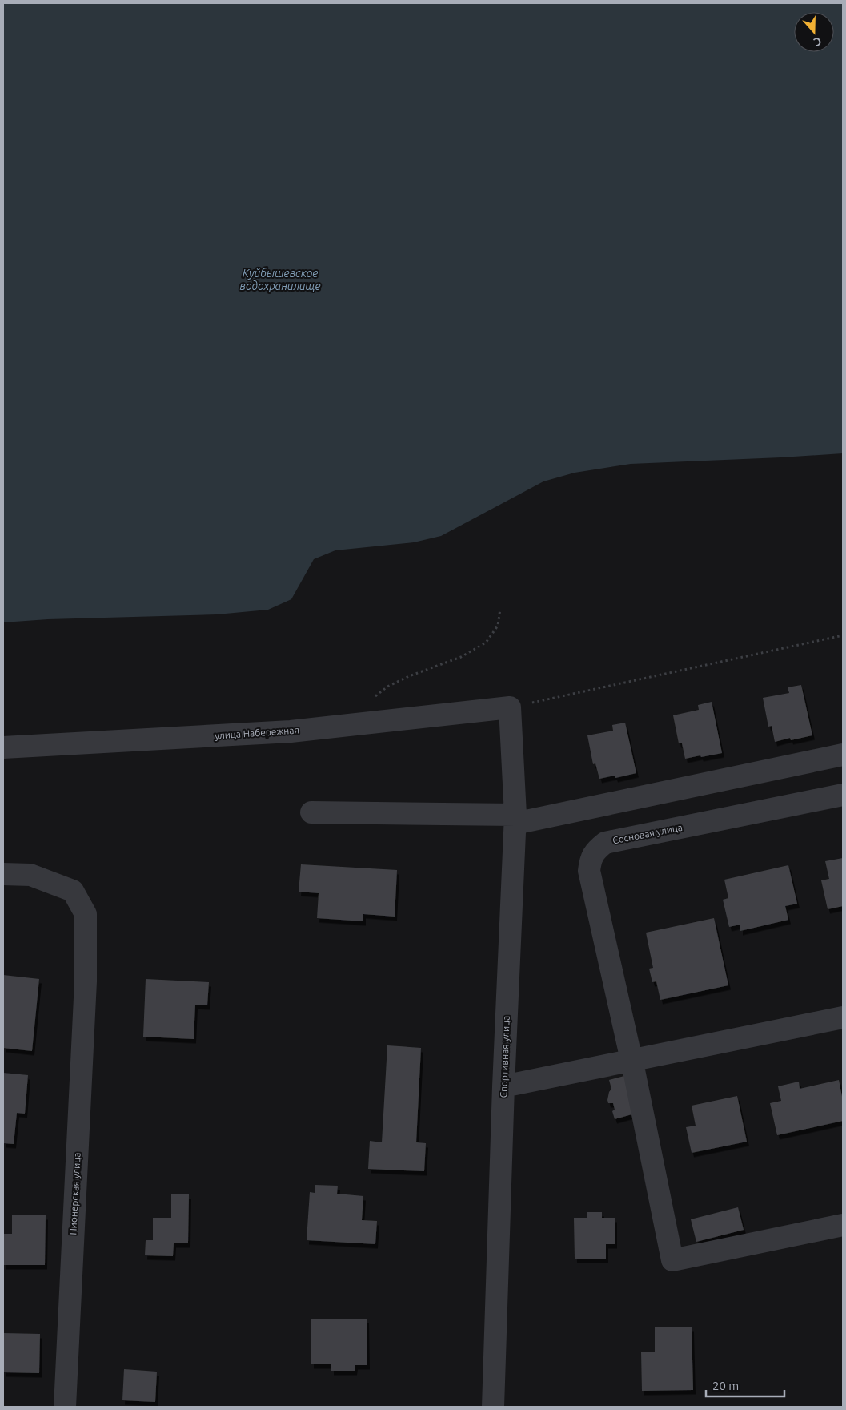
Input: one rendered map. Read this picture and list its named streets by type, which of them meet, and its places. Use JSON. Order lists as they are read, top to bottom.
{
  "streets": {
    "street": [
      "улица Набережная",
      "Сосновая улица",
      "Спортивная улица",
      "Пионерская улица"
    ]
  },
  "crossings": [
    ["улица Набережная", "Спортивная улица"]
  ],
  "water": ["Куйбышевское водохранилище"],
  "scale_bar": "20 m",
  "north": "bottom"
}
